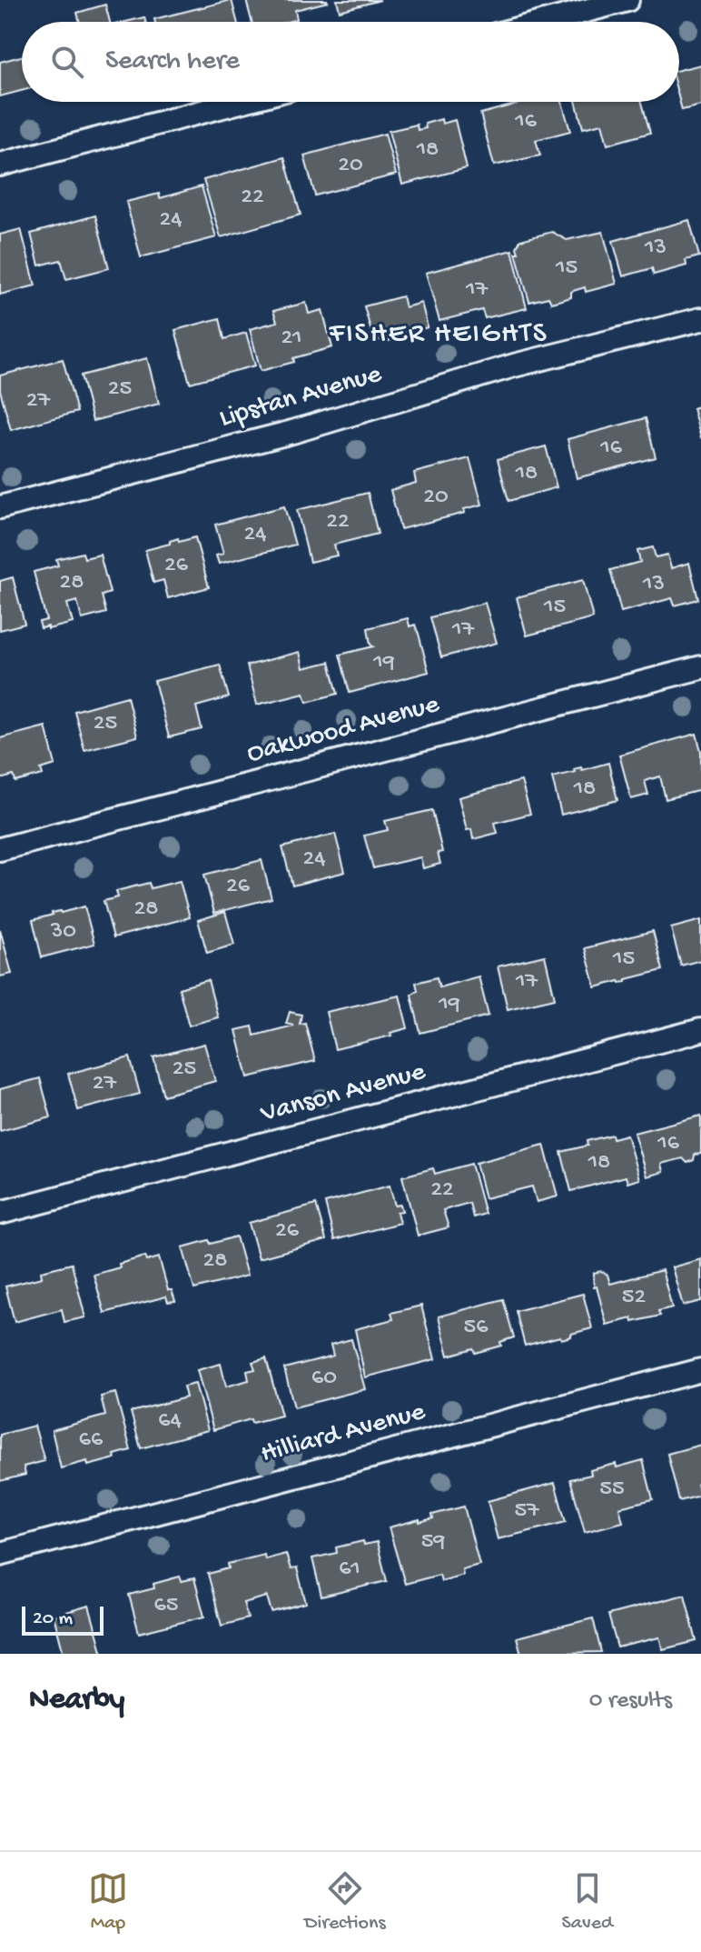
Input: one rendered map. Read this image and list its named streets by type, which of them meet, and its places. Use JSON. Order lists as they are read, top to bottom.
{
  "streets": {
    "street": [
      "Lipstan Avenue",
      "Oakwood Avenue",
      "Vanson Avenue",
      "Hilliard Avenue"
    ]
  },
  "districts": ["FISHER HEIGHTS"],
  "house_numbers": [
    "16",
    "18",
    "20",
    "22",
    "24",
    "13",
    "15",
    "17",
    "21",
    "25",
    "27",
    "16",
    "18",
    "20",
    "22",
    "24",
    "26",
    "28",
    "13",
    "15",
    "17",
    "19",
    "25",
    "18",
    "24",
    "26",
    "28",
    "30",
    "15",
    "17",
    "19",
    "25",
    "27",
    "16",
    "18",
    "22",
    "26",
    "28",
    "52",
    "56",
    "60",
    "64",
    "66",
    "55",
    "57",
    "59",
    "61",
    "65"
  ],
  "scale_bar": "20 m",
  "page": {
    "search": "Search here",
    "scale": "20 m",
    "heading": ["Nearby", "0 results"],
    "nav": ["Map", "Directions", "Saved"]
  }
}
